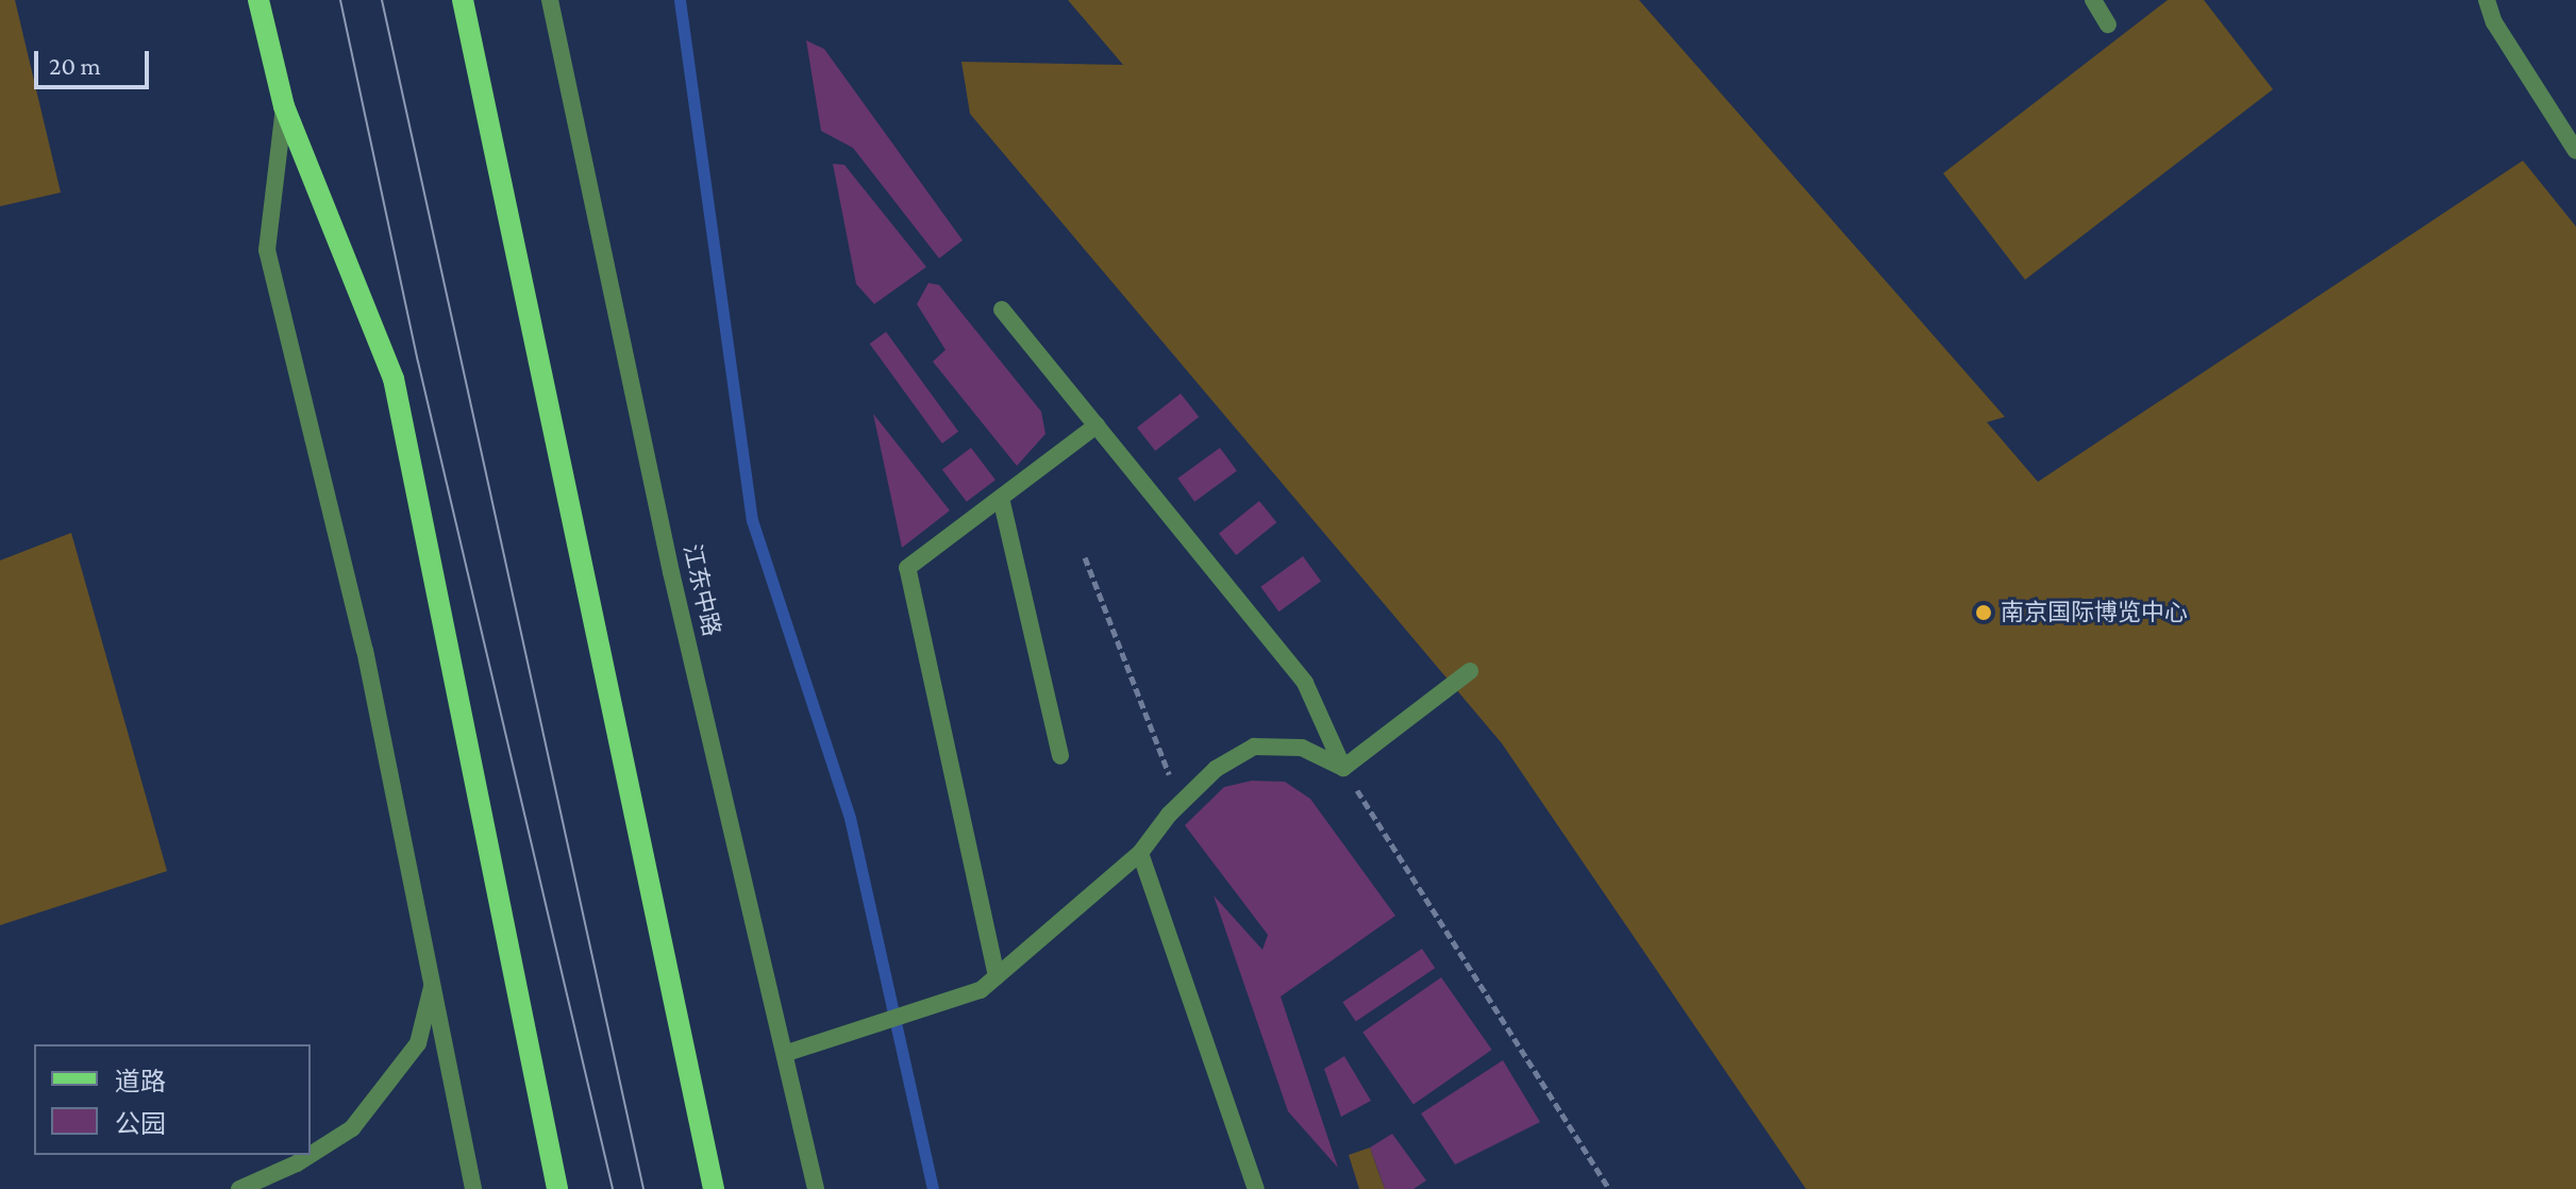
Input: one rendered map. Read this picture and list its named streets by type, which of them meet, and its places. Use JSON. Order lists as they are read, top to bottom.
{
  "streets": {
    "street": ["江东中路"]
  },
  "places": ["南京国际博览中心"],
  "legend": ["道路", "公园"],
  "scale_bar": "20 m"
}
